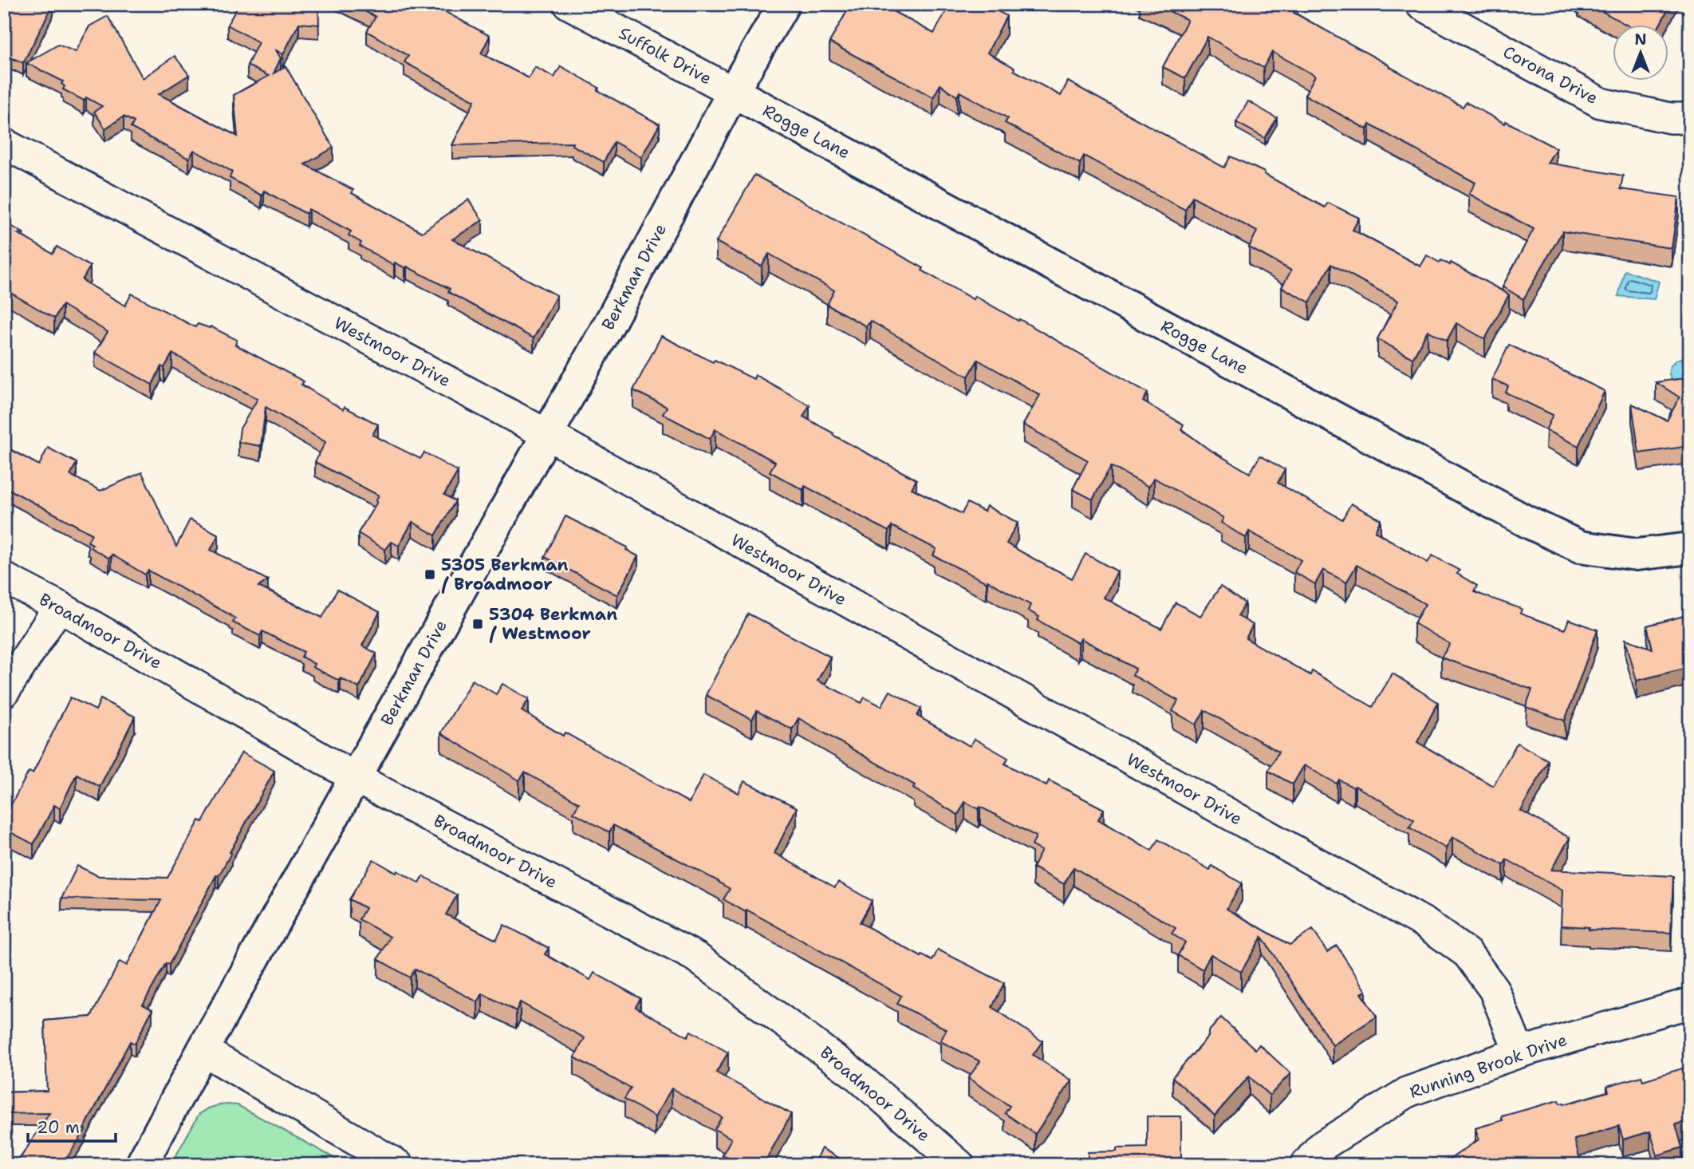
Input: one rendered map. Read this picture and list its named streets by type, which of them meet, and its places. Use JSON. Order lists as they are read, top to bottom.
{
  "streets": {
    "street": [
      "Suffolk Drive",
      "Corona Drive",
      "Rogge Lane",
      "Berkman Drive",
      "Westmoor Drive",
      "Broadmoor Drive",
      "Running Brook Drive"
    ]
  },
  "crossings": [
    ["Suffolk Drive", "Rogge Lane"],
    ["Suffolk Drive", "Berkman Drive"],
    ["Rogge Lane", "Berkman Drive"],
    ["Berkman Drive", "Westmoor Drive"],
    ["Berkman Drive", "Broadmoor Drive"],
    ["Westmoor Drive", "Running Brook Drive"]
  ],
  "places": {
    "transit": ["5305 Berkman / Broadmoor", "5304 Berkman / Westmoor"]
  },
  "scale_bar": "20 m",
  "north": "top"
}
